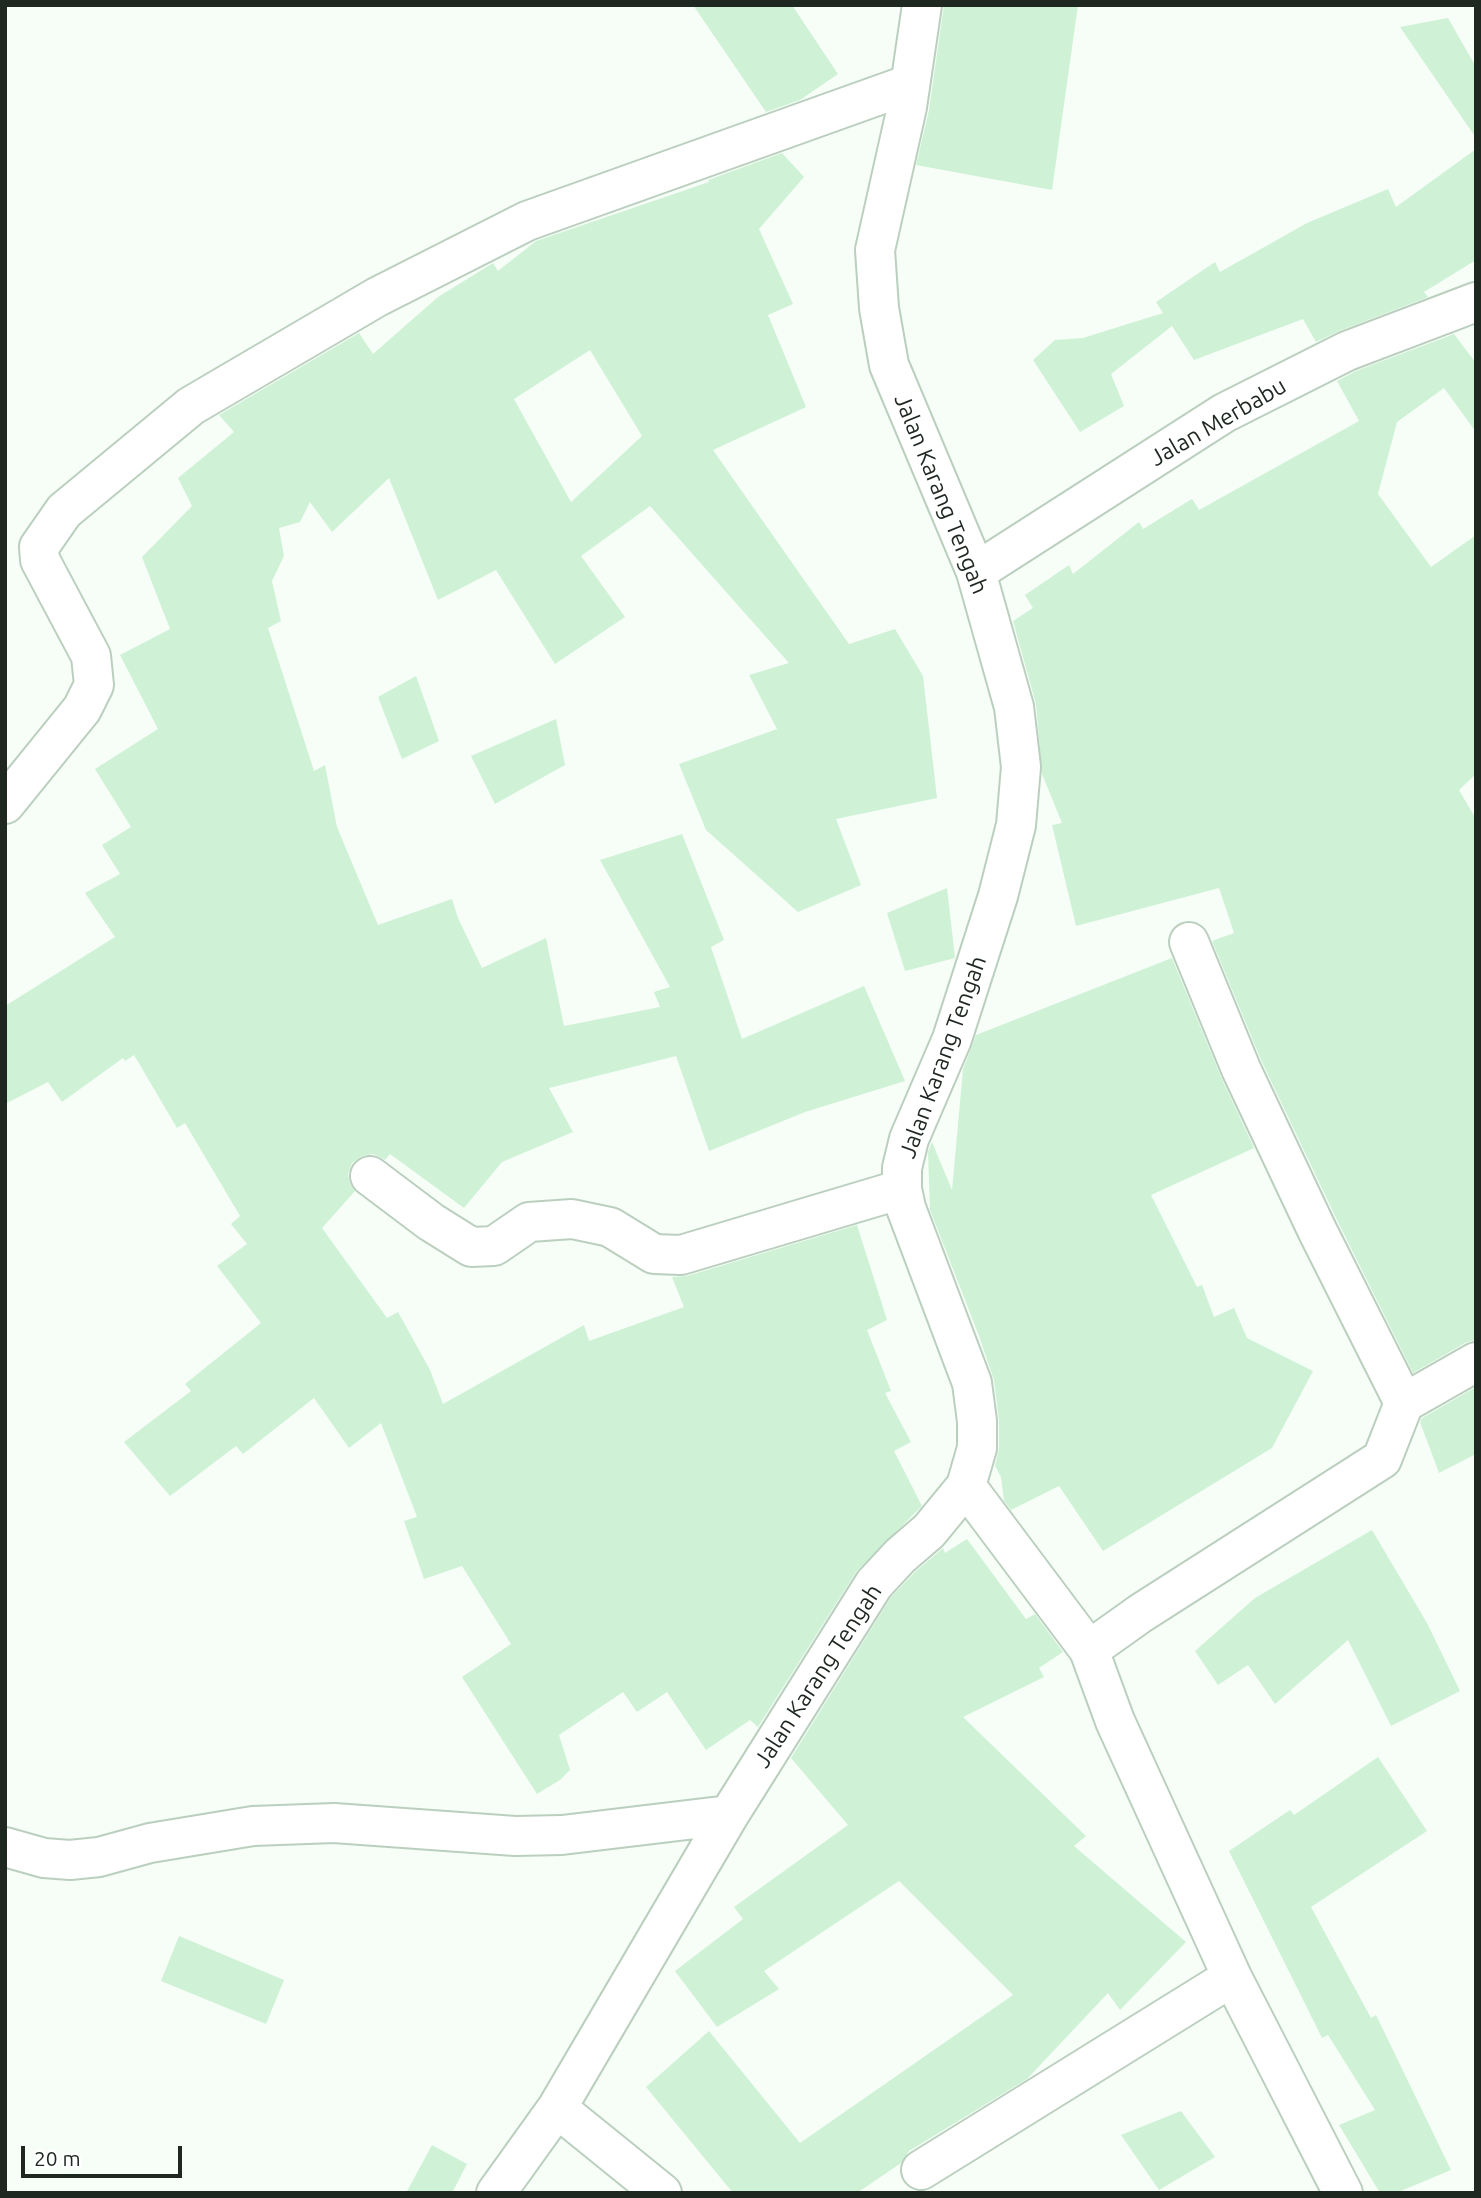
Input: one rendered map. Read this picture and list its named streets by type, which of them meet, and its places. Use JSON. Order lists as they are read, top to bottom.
{
  "streets": {
    "street": ["Jalan Merbabu", "Jalan Karang Tengah"]
  },
  "crossings": [
    ["Jalan Merbabu", "Jalan Karang Tengah"]
  ],
  "scale_bar": "20 m"
}
